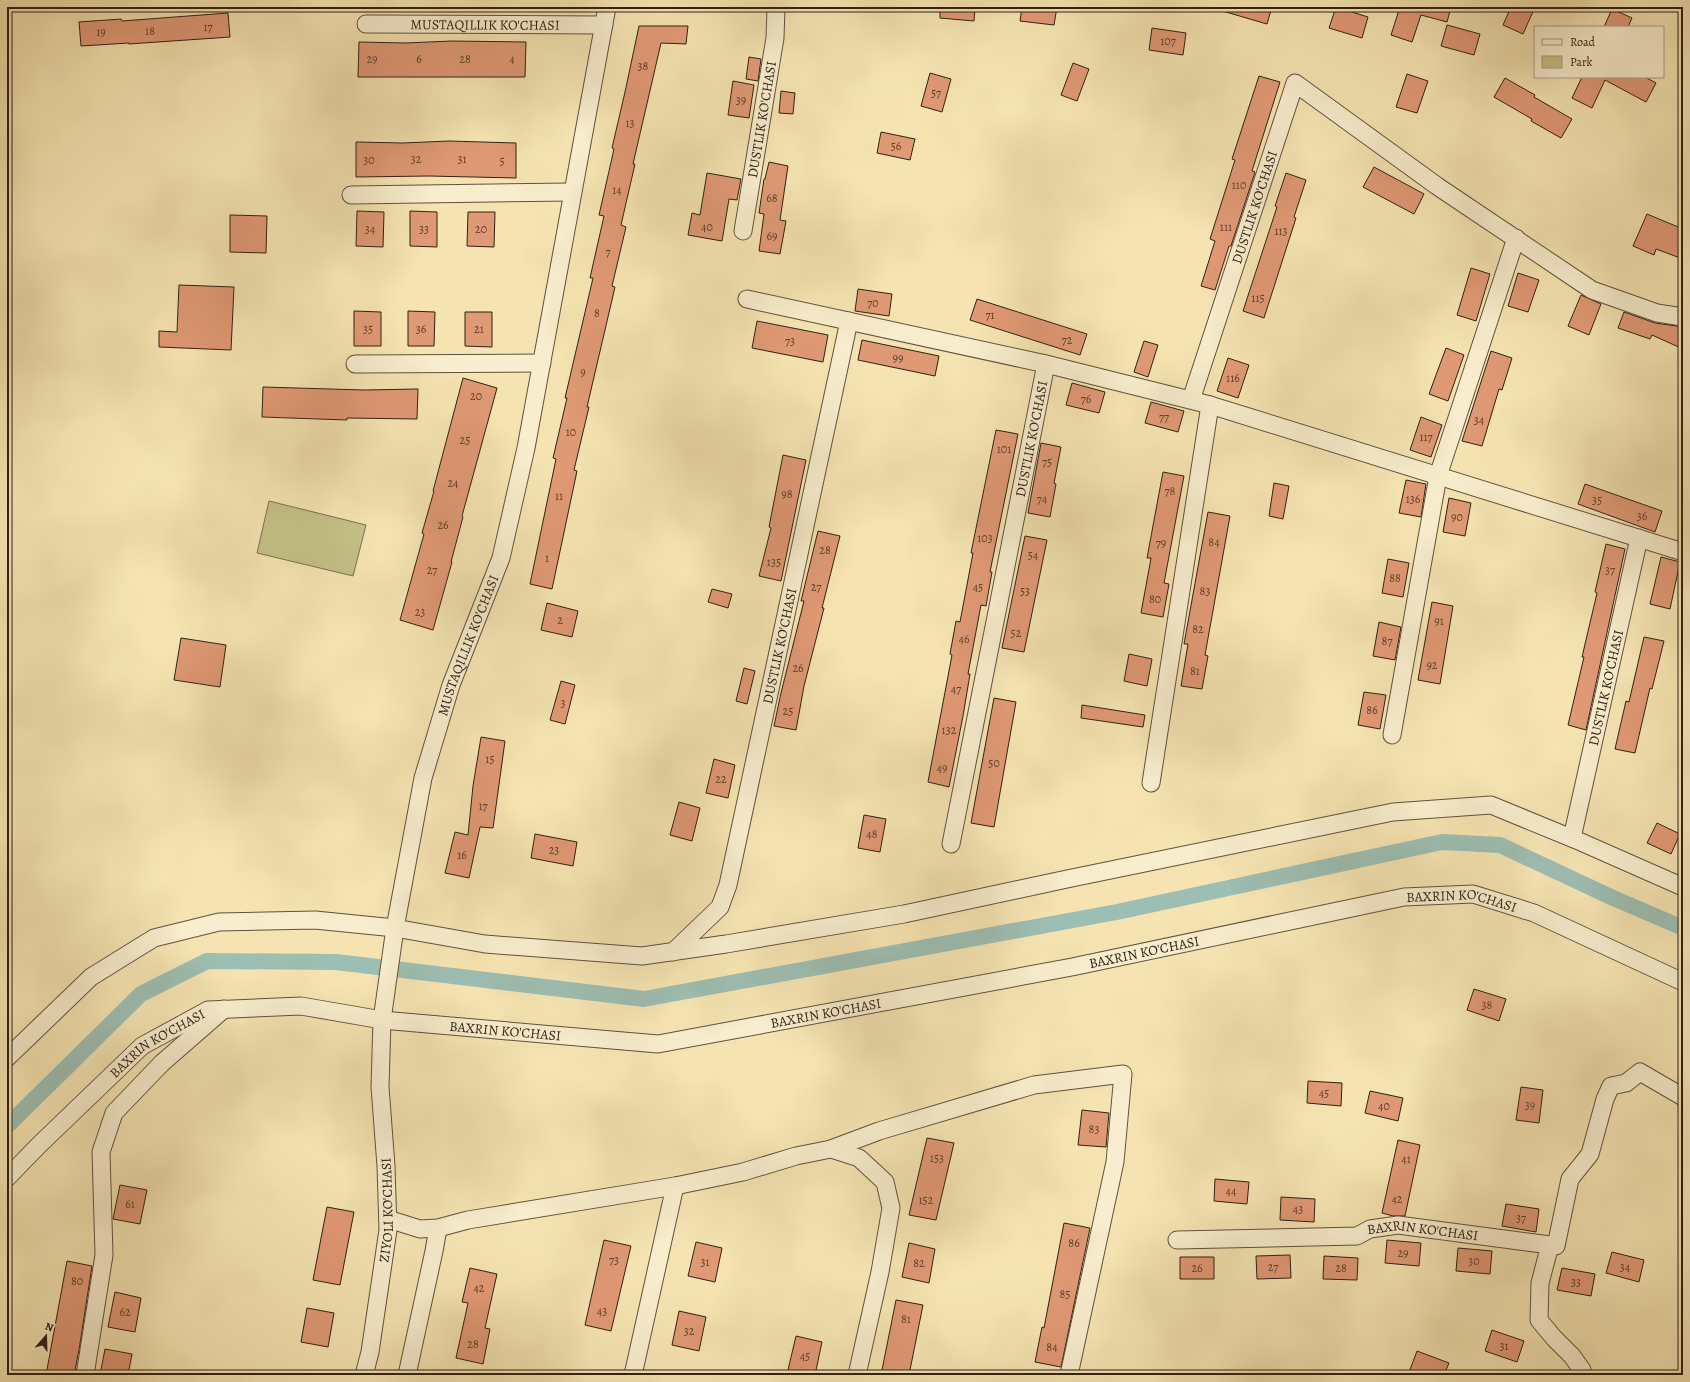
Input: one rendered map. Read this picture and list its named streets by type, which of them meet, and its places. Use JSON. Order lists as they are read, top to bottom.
{
  "streets": {
    "street": [
      "MUSTAQILLIK KO'CHASI",
      "DUSTLIK KO'CHASI",
      "BAXRIN KO'CHASI",
      "ZIYOLI KO'CHASI"
    ]
  },
  "crossings": [
    ["MUSTAQILLIK KO'CHASI", "BAXRIN KO'CHASI"],
    ["MUSTAQILLIK KO'CHASI", "ZIYOLI KO'CHASI"],
    ["BAXRIN KO'CHASI", "ZIYOLI KO'CHASI"]
  ],
  "house_numbers": [
    "17",
    "18",
    "19",
    "107",
    "29",
    "6",
    "28",
    "4",
    "38",
    "57",
    "39",
    "13",
    "56",
    "32",
    "31",
    "30",
    "5",
    "110",
    "14",
    "68",
    "40",
    "111",
    "34",
    "33",
    "20",
    "113",
    "69",
    "7",
    "115",
    "70",
    "8",
    "71",
    "35",
    "36",
    "21",
    "72",
    "73",
    "99",
    "9",
    "116",
    "20",
    "76",
    "77",
    "34",
    "10",
    "117",
    "25",
    "101",
    "75",
    "24",
    "78",
    "98",
    "11",
    "74",
    "136",
    "35",
    "36",
    "90",
    "26",
    "103",
    "84",
    "79",
    "28",
    "54",
    "1",
    "135",
    "27",
    "37",
    "88",
    "27",
    "45",
    "53",
    "83",
    "80",
    "23",
    "2",
    "91",
    "82",
    "52",
    "46",
    "87",
    "92",
    "26",
    "81",
    "47",
    "3",
    "86",
    "25",
    "132",
    "15",
    "50",
    "49",
    "22",
    "17",
    "48",
    "23",
    "16",
    "38",
    "45",
    "39",
    "40",
    "83",
    "153",
    "41",
    "44",
    "42",
    "152",
    "61",
    "43",
    "37",
    "86",
    "29",
    "73",
    "30",
    "31",
    "82",
    "27",
    "34",
    "26",
    "28",
    "80",
    "33",
    "42",
    "85",
    "43",
    "62",
    "81",
    "32",
    "28",
    "31",
    "84",
    "45"
  ],
  "legend": ["Road", "Park"],
  "north": "top"
}
